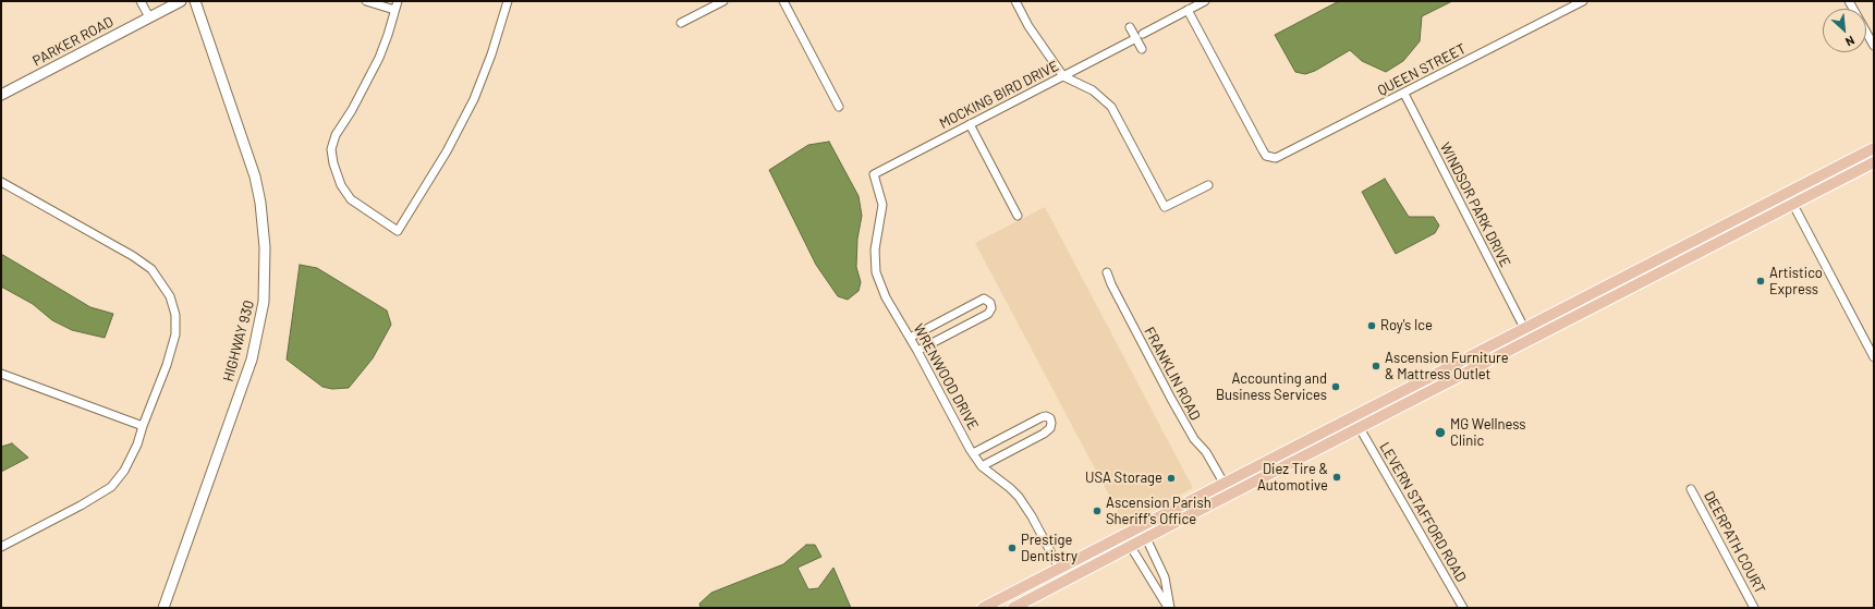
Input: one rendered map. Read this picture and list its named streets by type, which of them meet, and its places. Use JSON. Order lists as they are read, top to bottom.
{
  "streets": {
    "street": [
      "PARKER ROAD",
      "QUEEN STREET",
      "MOCKING BIRD DRIVE",
      "WINDSOR PARK DRIVE",
      "HIGHWAY 930",
      "FRANKLIN ROAD",
      "WRENWOOD DRIVE",
      "LEVERN STAFFORD ROAD",
      "DEERPATH COURT"
    ]
  },
  "crossings": [
    ["QUEEN STREET", "MOCKING BIRD DRIVE"],
    ["QUEEN STREET", "WINDSOR PARK DRIVE"],
    ["MOCKING BIRD DRIVE", "WRENWOOD DRIVE"]
  ],
  "places": [
    "Artistico Express",
    "Roy's Ice",
    "Ascension Furniture & Mattress Outlet",
    "Accounting and Business Services",
    "MG Wellness Clinic",
    "Diez Tire & Automotive",
    "USA Storage",
    "Ascension Parish Sheriff's Office",
    "Prestige Dentistry"
  ],
  "north": "bottom right"
}
